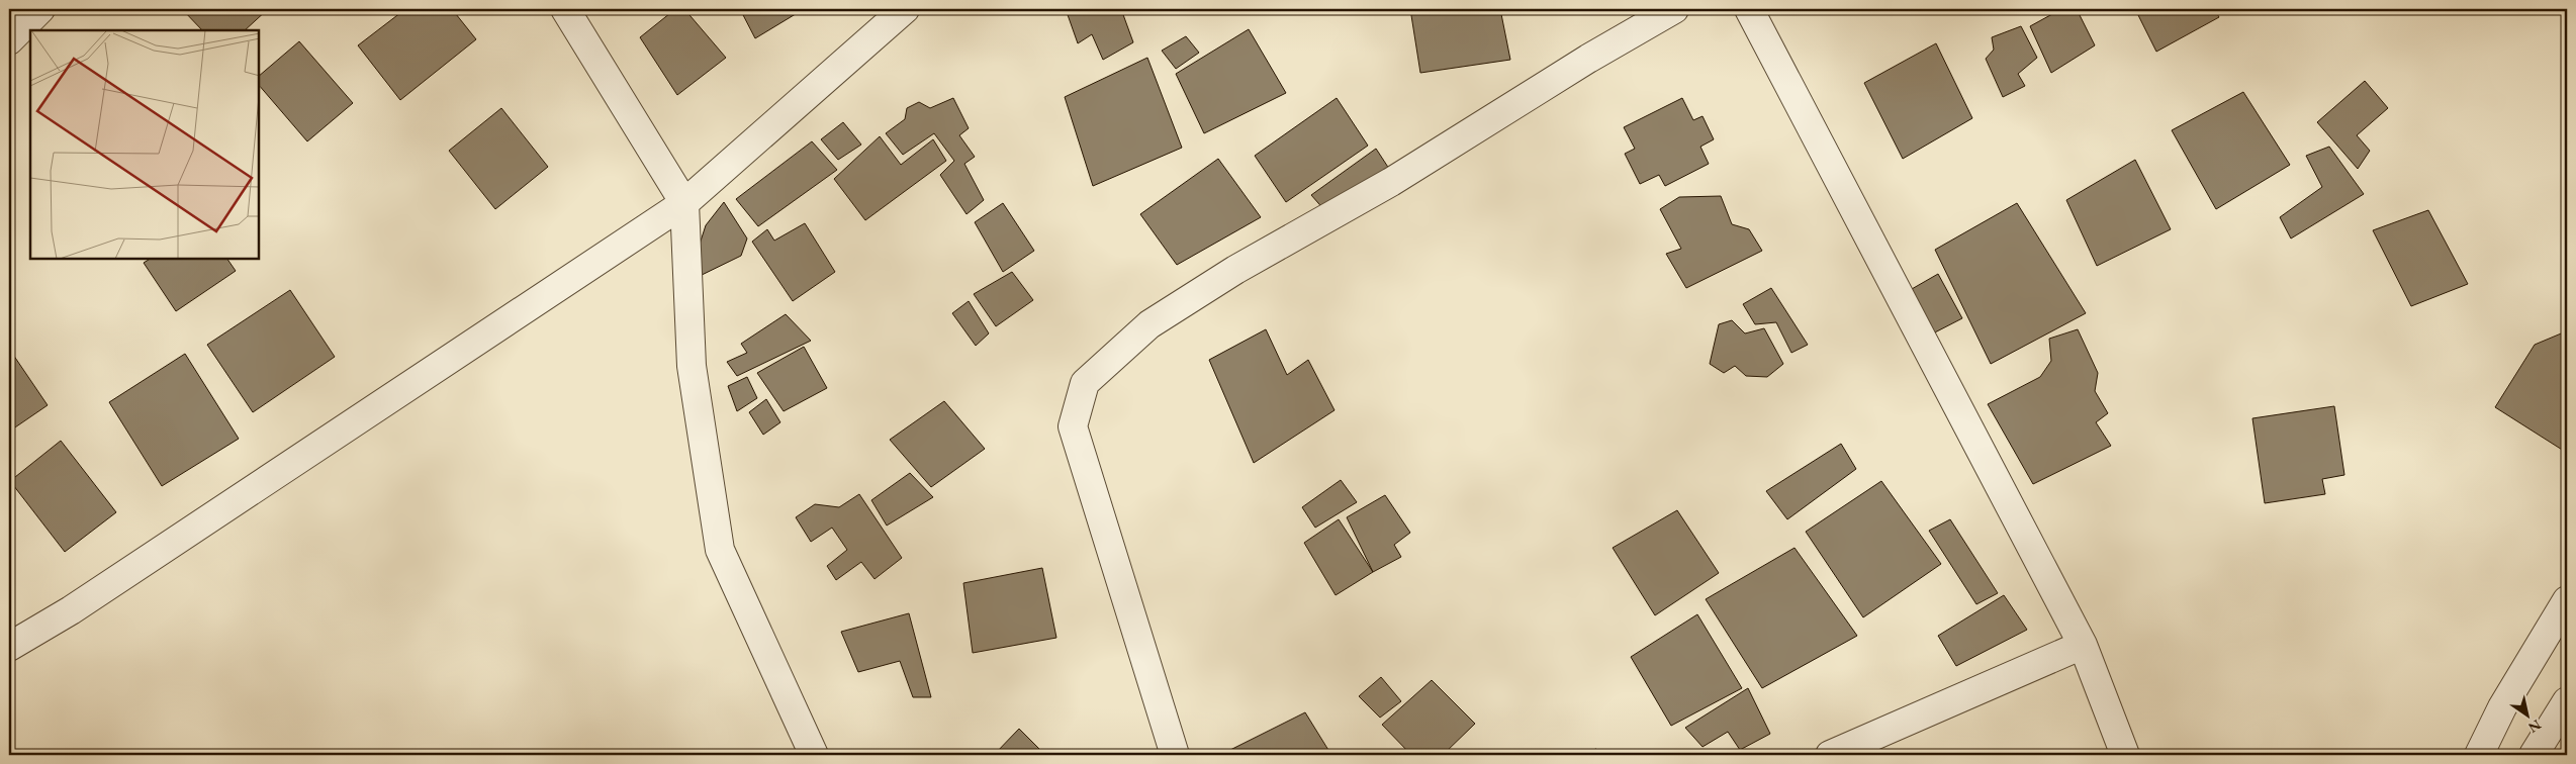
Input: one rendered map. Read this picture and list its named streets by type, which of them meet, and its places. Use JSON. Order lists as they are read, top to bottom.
{
  "north": "bottom right"
}
